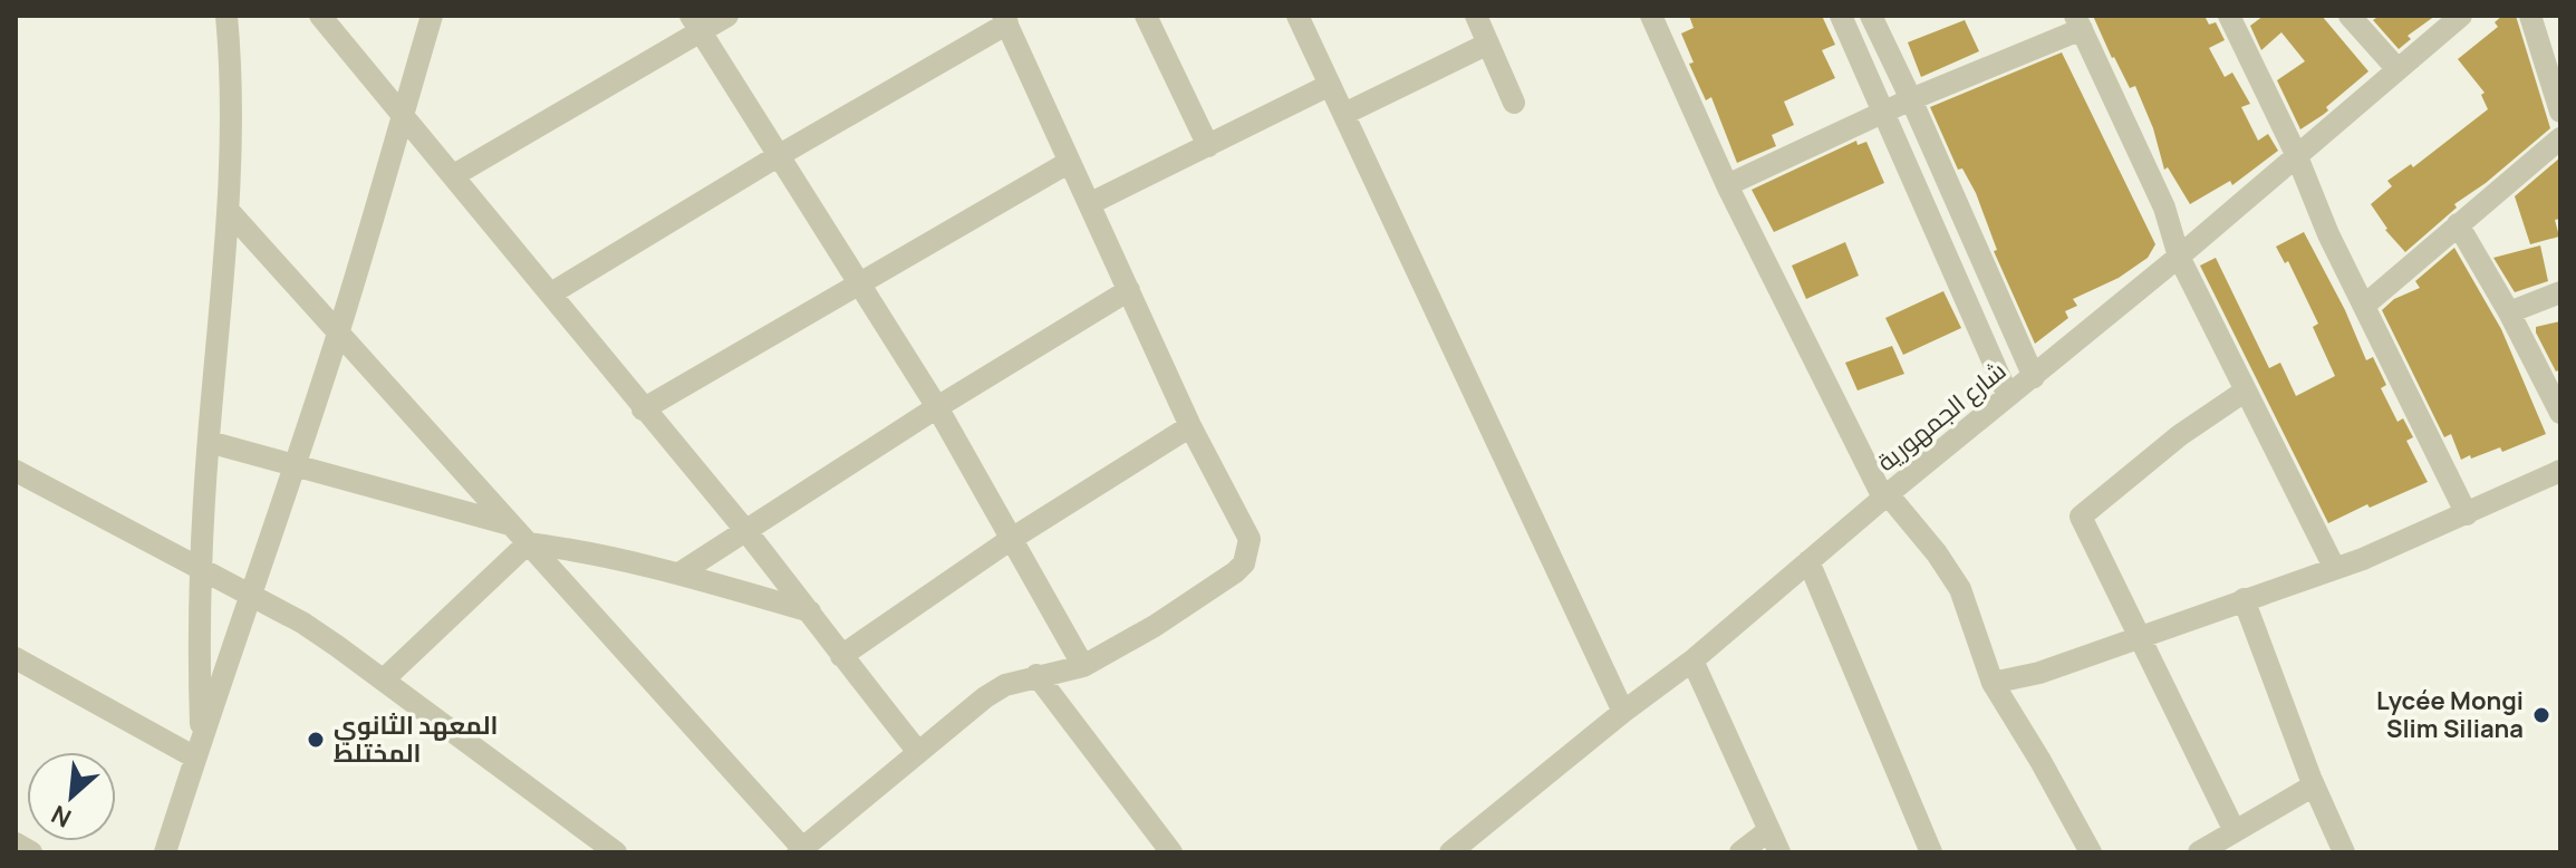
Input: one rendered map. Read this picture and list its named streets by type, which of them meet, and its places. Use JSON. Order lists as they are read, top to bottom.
{
  "streets": {
    "street": ["شارع الجمهورية"]
  },
  "places": ["Lycée Mongi Slim Siliana", "المعهد الثانوي المختلط"],
  "north": "bottom left"
}
